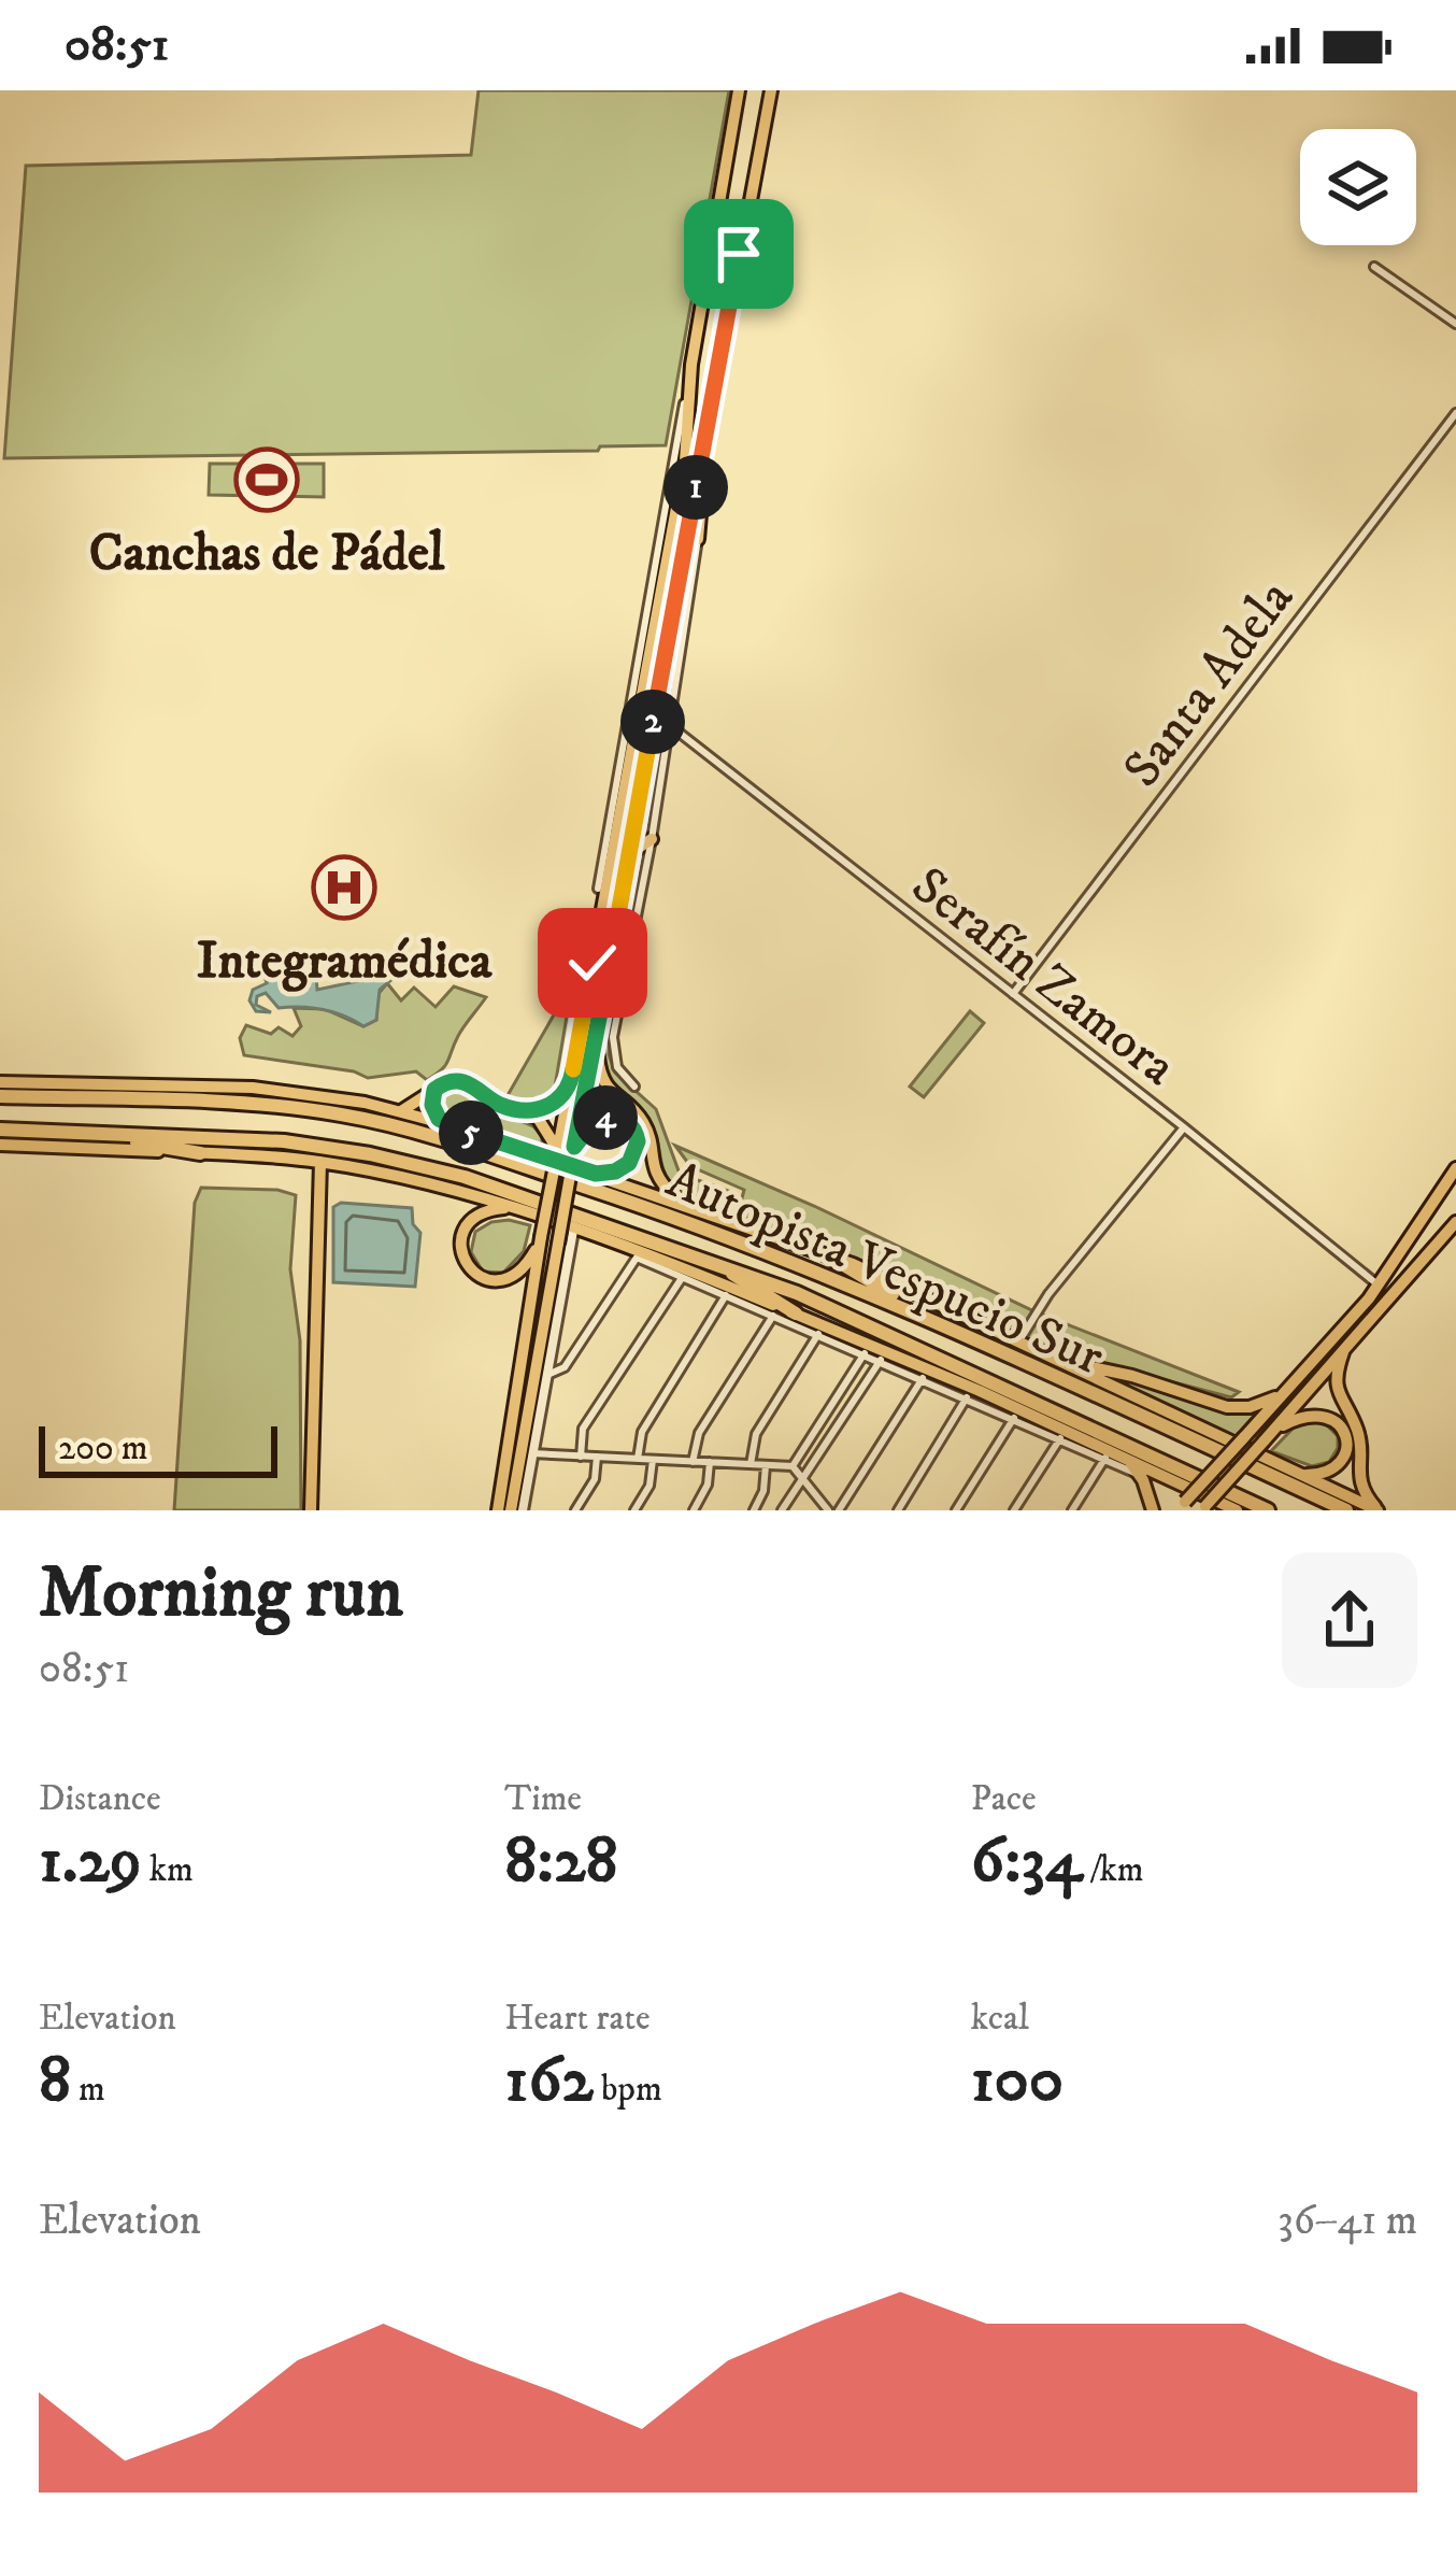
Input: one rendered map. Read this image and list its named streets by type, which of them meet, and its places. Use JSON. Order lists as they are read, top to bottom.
{
  "streets": {
    "highway": ["Autopista Vespucio Sur"],
    "street": ["Santa Adela", "Serafín Zamora"]
  },
  "crossings": [
    ["Santa Adela", "Serafín Zamora"]
  ],
  "places": {
    "sports": ["Canchas de Pádel"],
    "hospital": ["Integramédica"]
  },
  "scale_bar": "200 m",
  "page": {
    "status": "08:51",
    "pins": [
      "1",
      "2",
      "4",
      "5"
    ],
    "scale": "200 m",
    "heading": ["Morning run", "08:51"],
    "stats": [
      ["Distance", "1.29 km"],
      ["Time", "8:28"],
      ["Pace", "6:34 /km"],
      ["Elevation", "8 m"],
      ["Heart rate", "162 bpm"],
      ["kcal", "100"]
    ],
    "chart": ["Elevation", "36–41 m"]
  }
}
